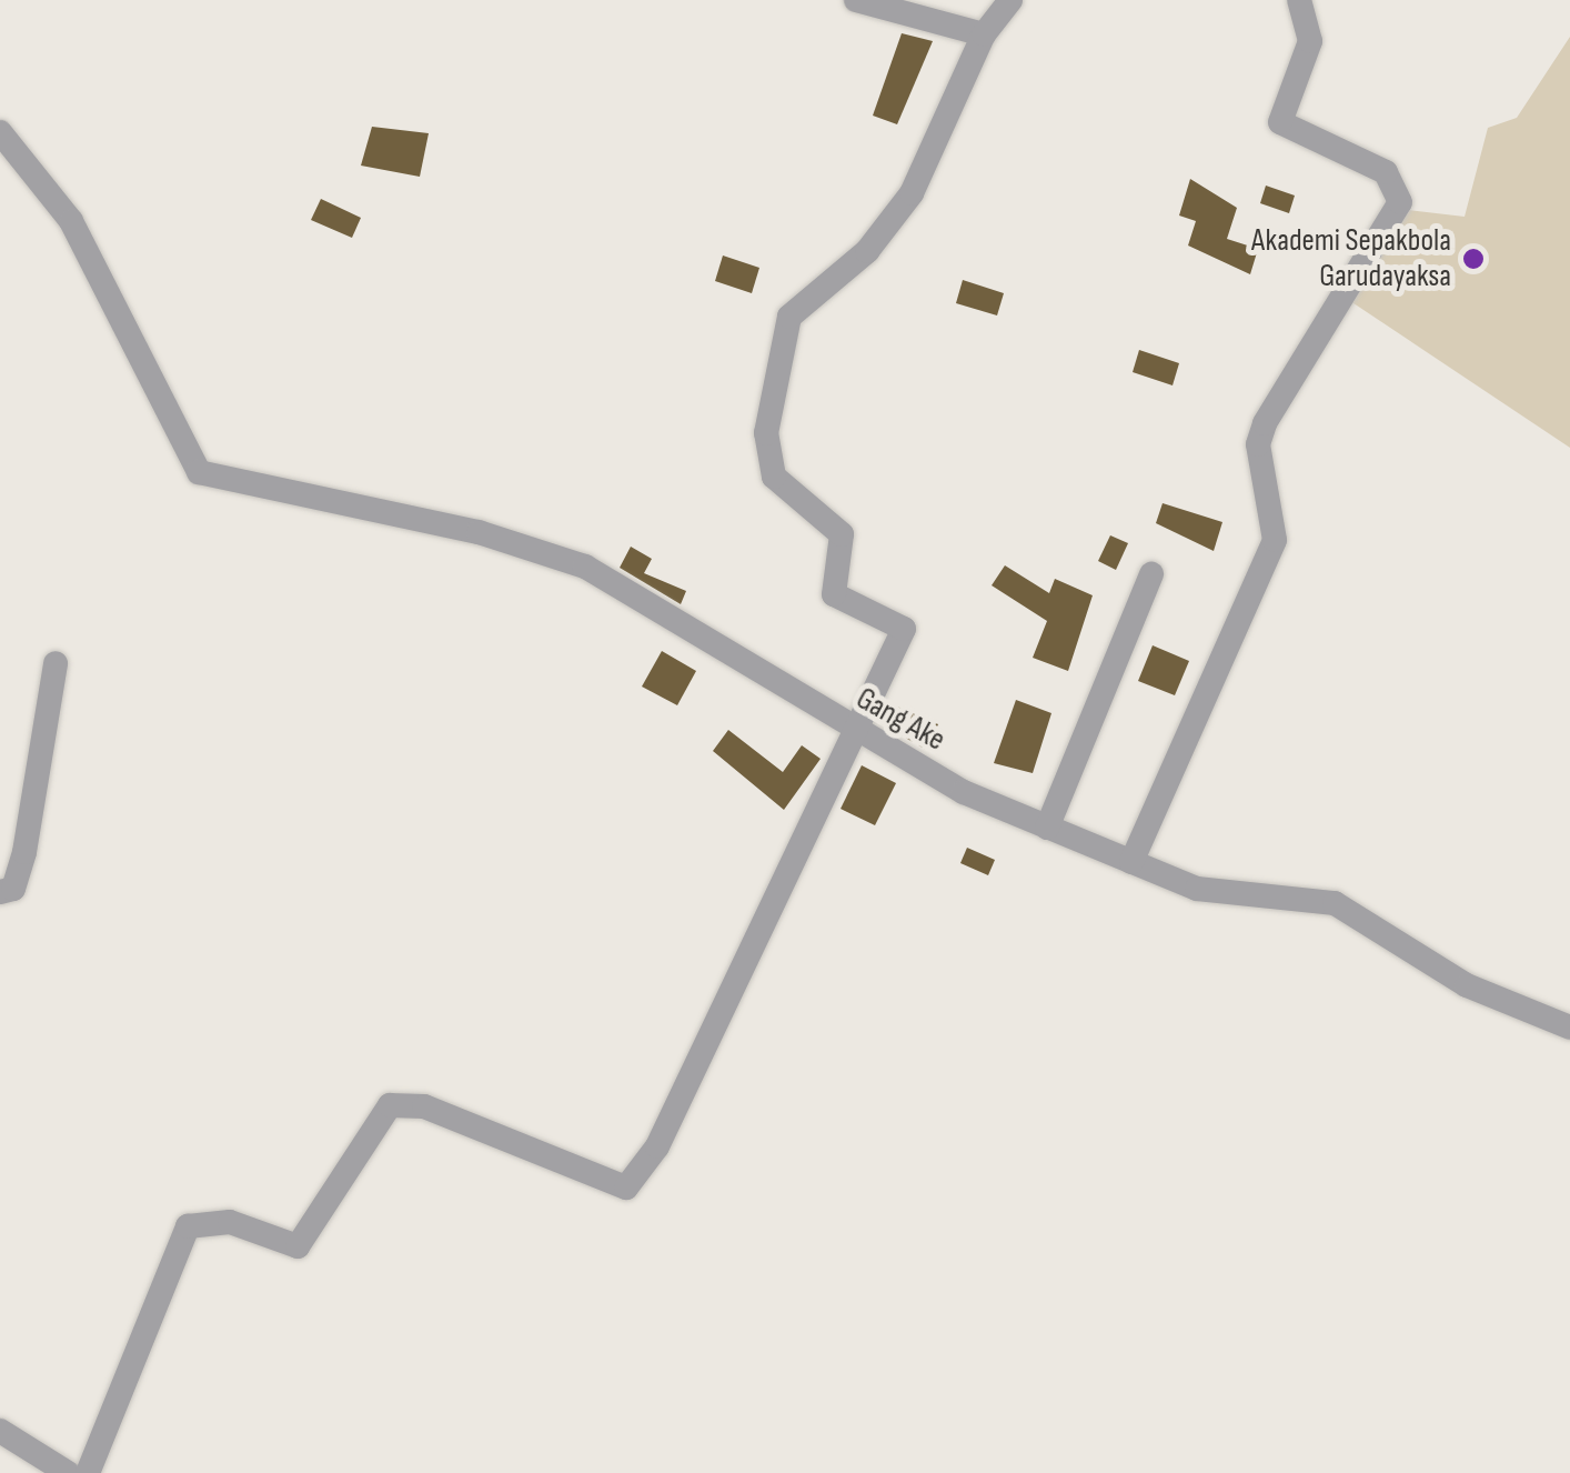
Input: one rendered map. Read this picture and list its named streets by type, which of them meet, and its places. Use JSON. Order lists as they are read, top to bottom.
{
  "streets": {
    "street": ["Gang Ake"]
  },
  "places": ["Akademi Sepakbola Garudayaksa"]
}
